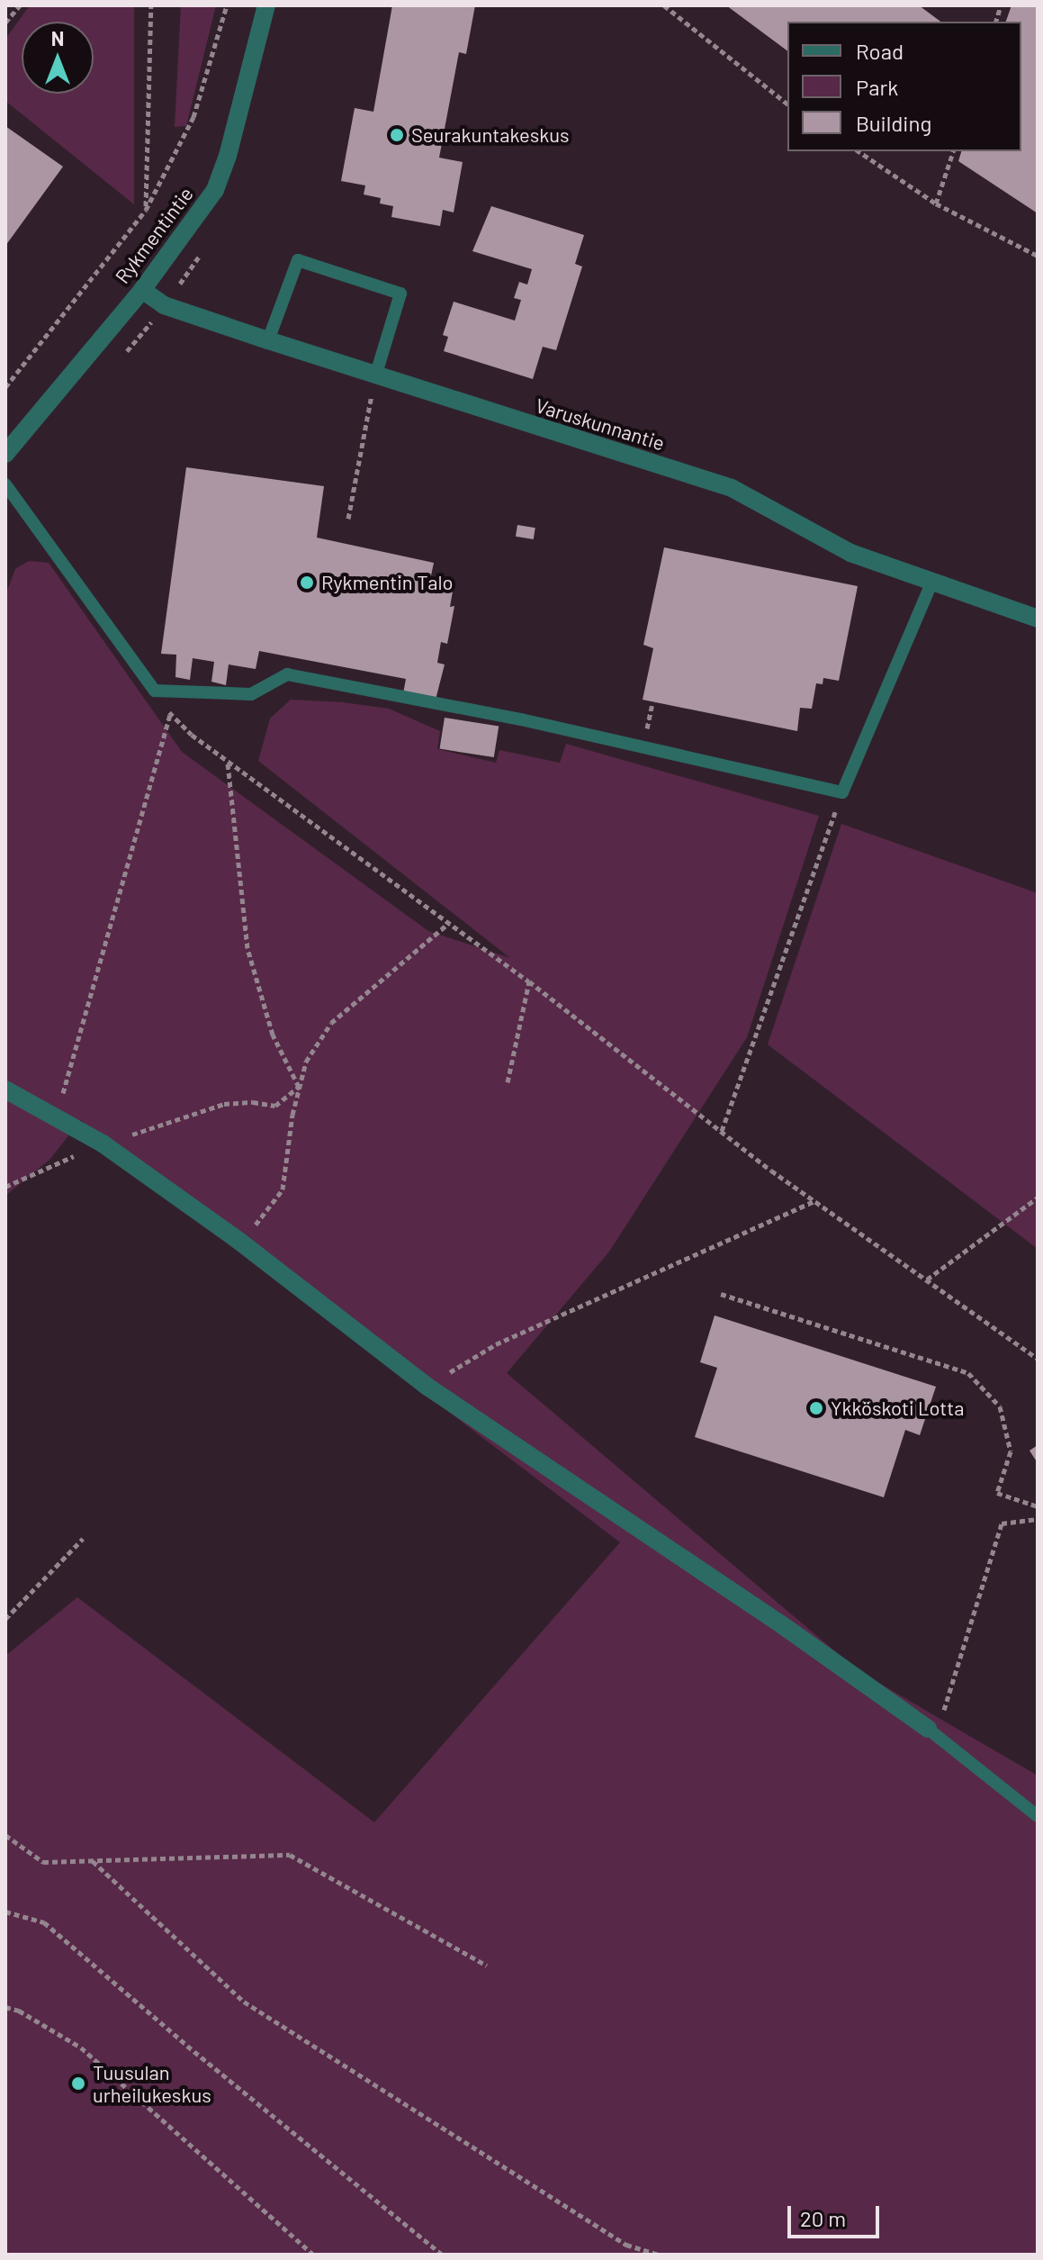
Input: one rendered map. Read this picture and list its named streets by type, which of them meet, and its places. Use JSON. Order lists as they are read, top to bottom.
{
  "streets": {
    "street": ["Rykmentintie", "Varuskunnantie"]
  },
  "crossings": [
    ["Rykmentintie", "Varuskunnantie"]
  ],
  "places": [
    "Seurakuntakeskus",
    "Rykmentin Talo",
    "Ykköskoti Lotta",
    "Tuusulan urheilukeskus"
  ],
  "legend": ["Road", "Park", "Building"],
  "scale_bar": "20 m",
  "north": "top"
}
